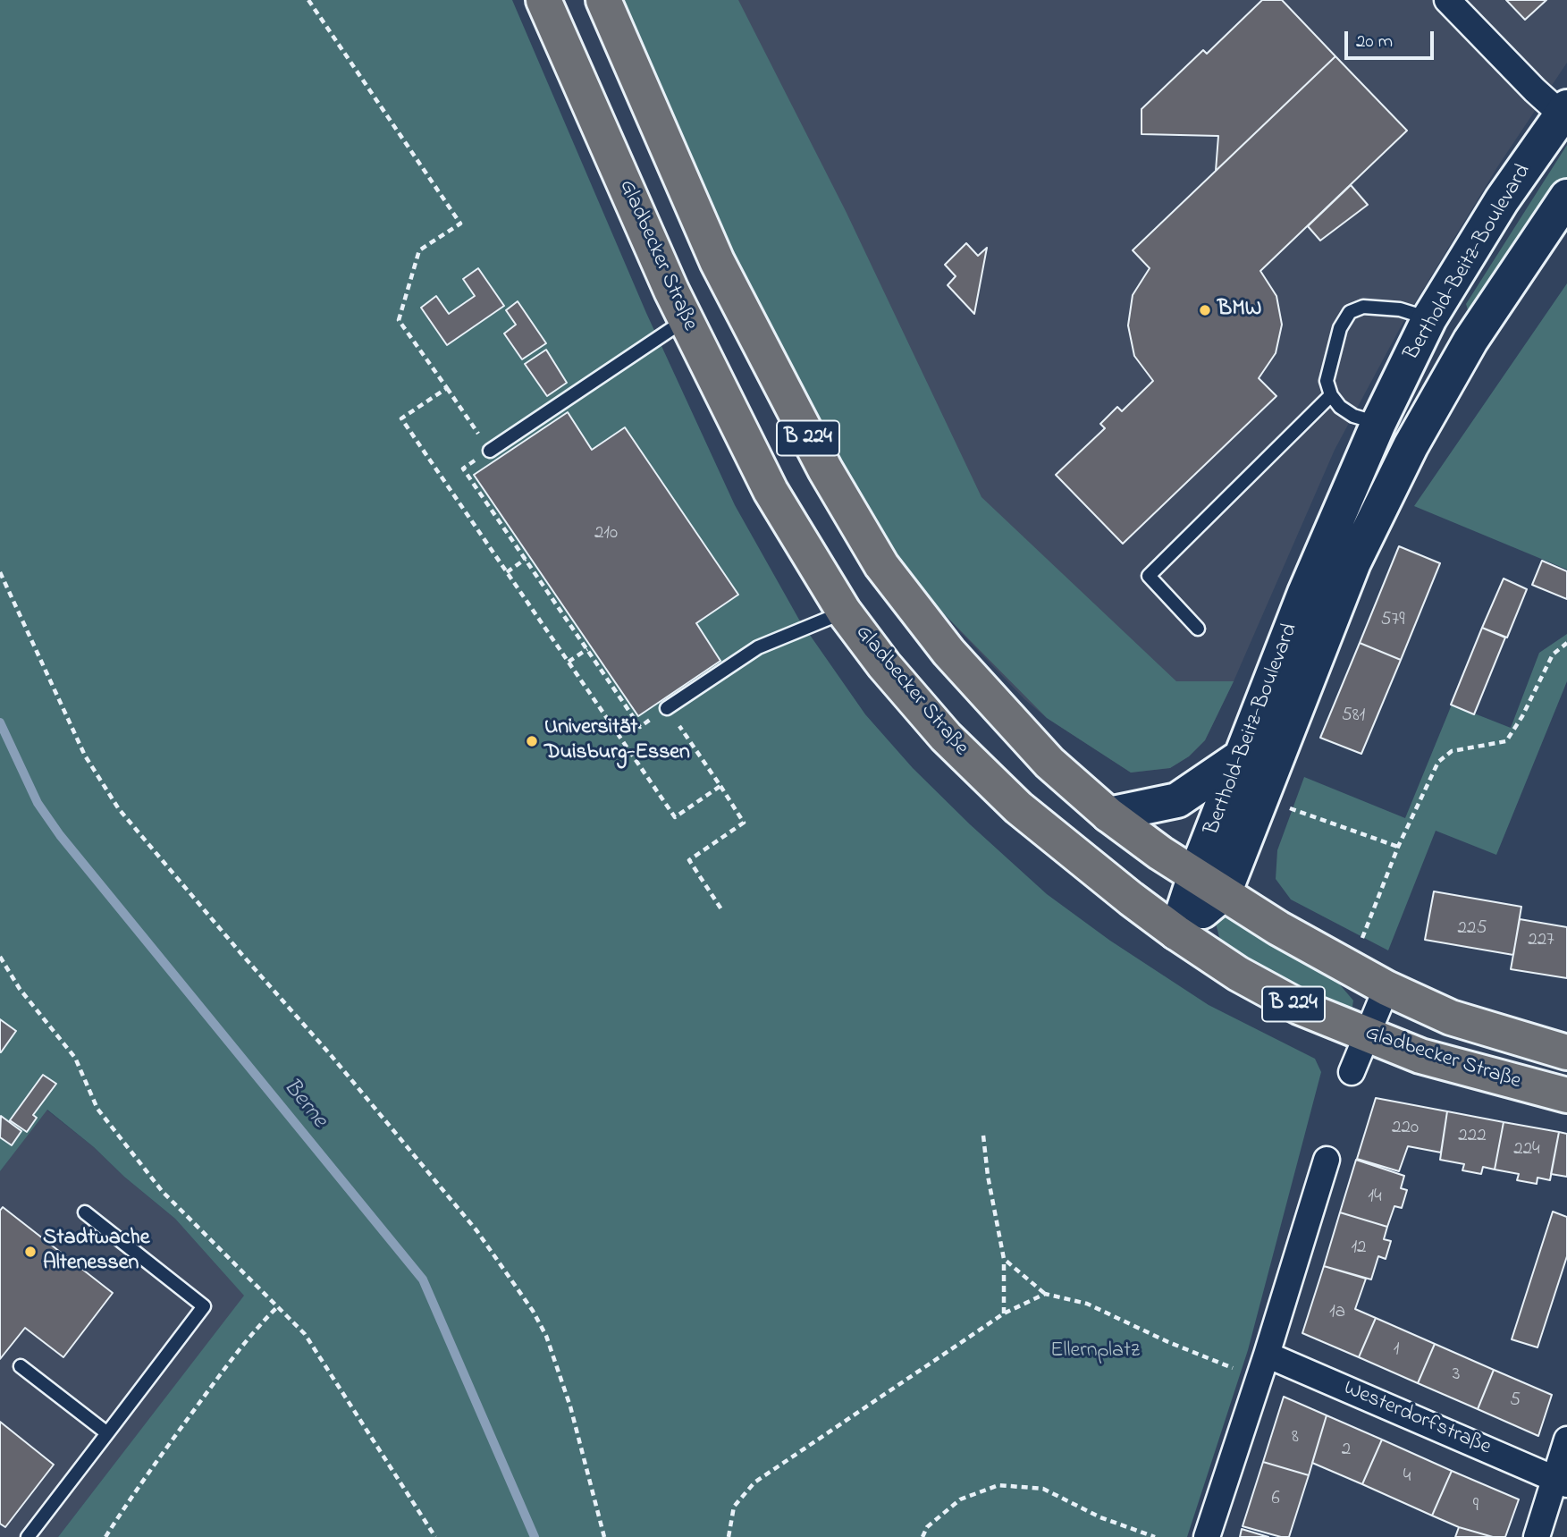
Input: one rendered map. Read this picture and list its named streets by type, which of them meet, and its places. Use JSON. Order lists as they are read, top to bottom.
{
  "streets": {
    "main road": ["Gladbecker Straße", "Berthold-Beitz-Boulevard", "B 224"],
    "street": ["Westerdorfstraße"]
  },
  "crossings": [
    ["Gladbecker Straße", "Berthold-Beitz-Boulevard"]
  ],
  "water": ["Berne"],
  "parks": ["Ellernplatz"],
  "places": ["BMW", "Universität Duisburg-Essen", "Stadtwache Altenessen"],
  "house_numbers": [
    "210",
    "579",
    "581",
    "225",
    "227",
    "220",
    "222",
    "224",
    "14",
    "12",
    "1a",
    "1",
    "3",
    "5",
    "8",
    "2",
    "4",
    "6",
    "9"
  ],
  "scale_bar": "20 m"
}
